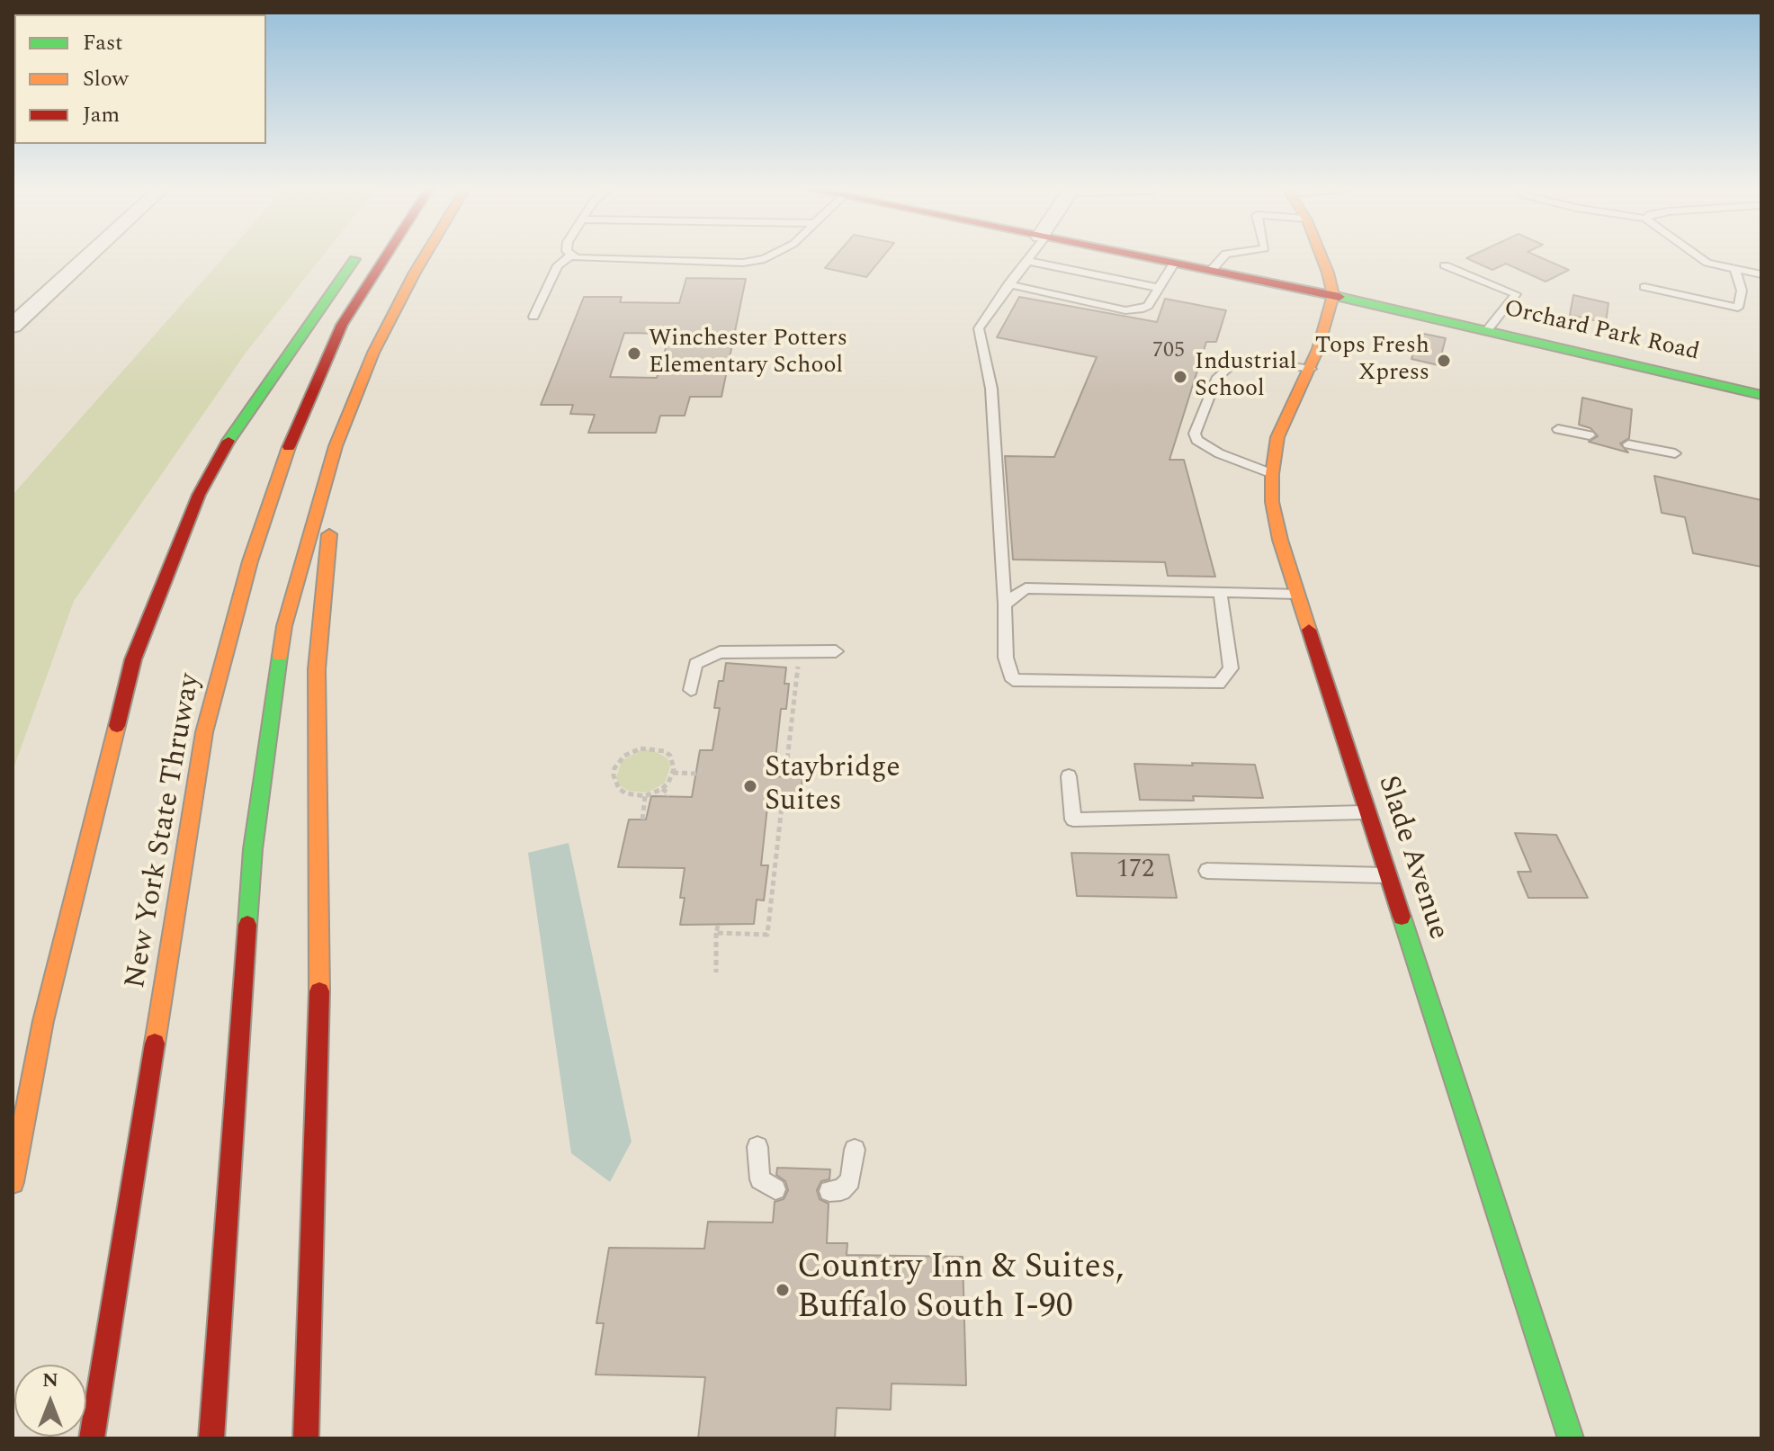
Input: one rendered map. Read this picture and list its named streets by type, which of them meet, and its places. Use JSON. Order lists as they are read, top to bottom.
{
  "streets": {
    "main road": ["Orchard Park Road", "New York State Thruway", "Slade Avenue"]
  },
  "crossings": [
    ["Orchard Park Road", "Slade Avenue"]
  ],
  "places": [
    "Winchester Potters Elementary School",
    "Tops Fresh Xpress",
    "Industrial School",
    "Staybridge Suites",
    "Country Inn & Suites, Buffalo South I-90"
  ],
  "house_numbers": ["705", "172"],
  "legend": ["Fast", "Slow", "Jam"],
  "north": "top"
}
